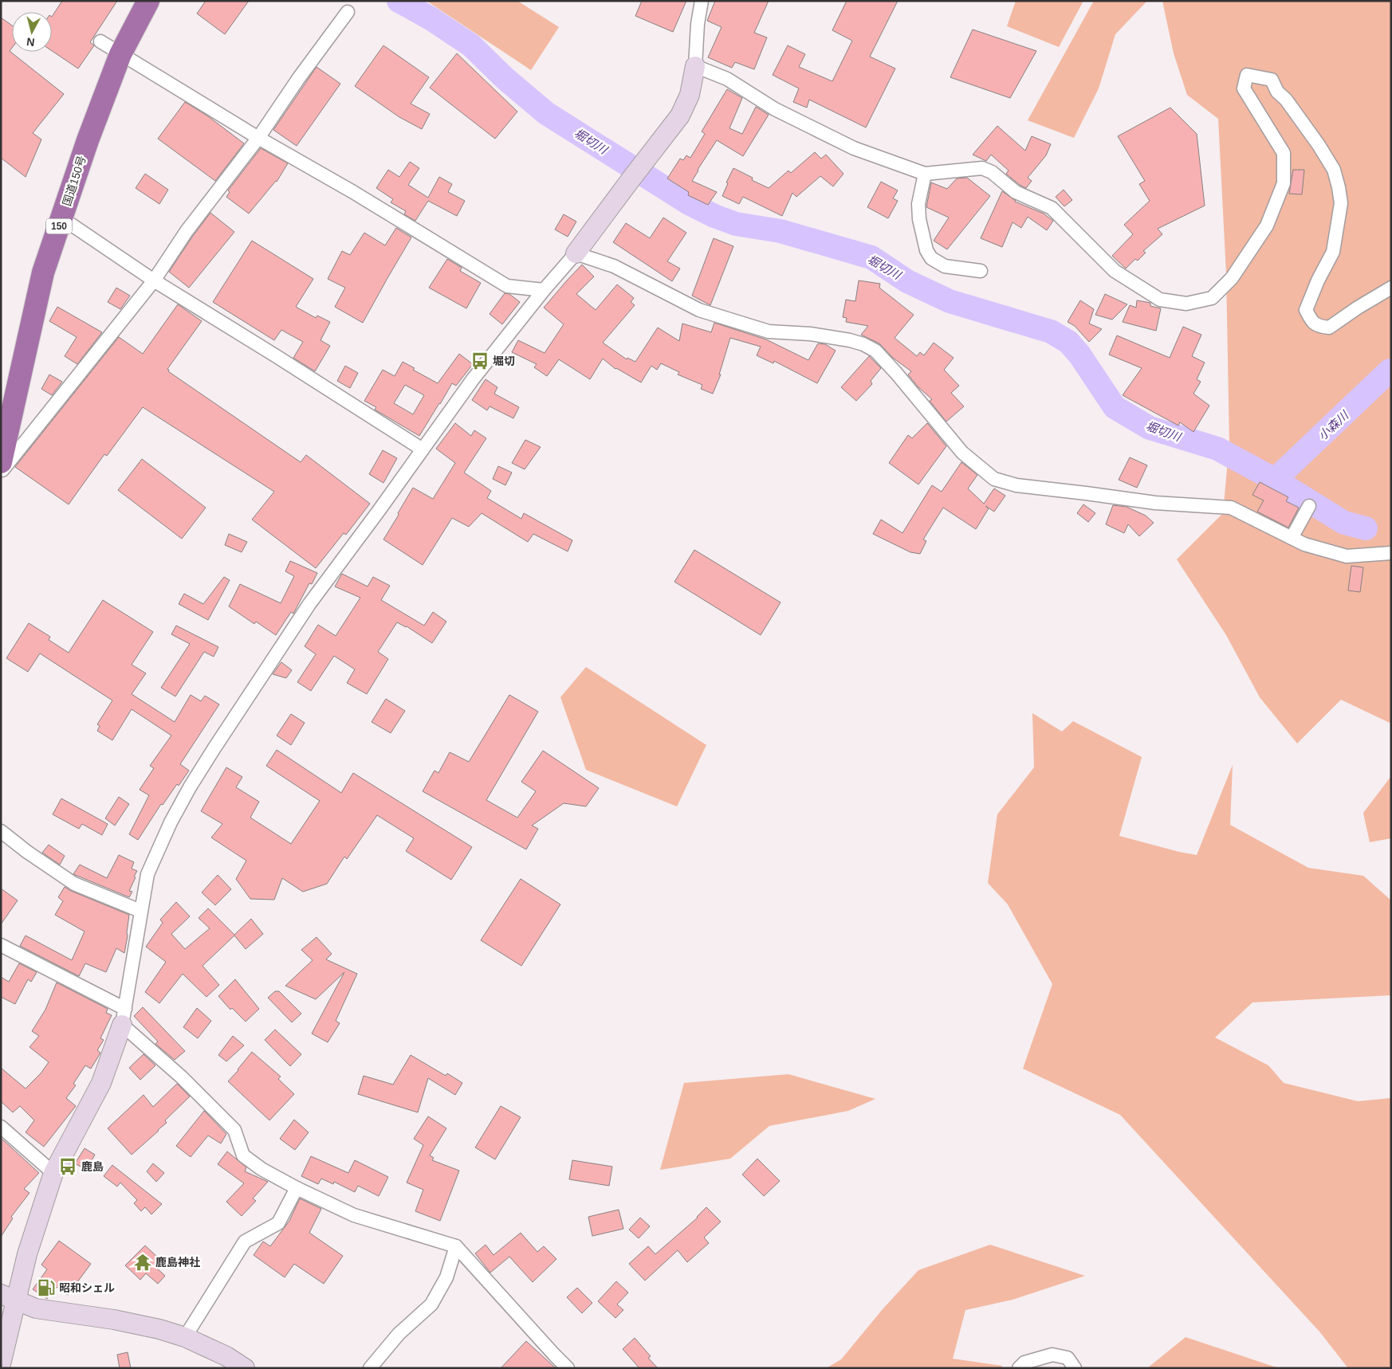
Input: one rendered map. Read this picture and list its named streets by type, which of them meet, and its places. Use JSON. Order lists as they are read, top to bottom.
{
  "streets": {
    "highway": ["国道150号", "150"]
  },
  "water": ["堀切川", "小森川"],
  "places": {
    "bus stop": ["堀切", "鹿島"],
    "temple": ["鹿島神社"],
    "fuel station": ["昭和シェル"]
  },
  "north": "bottom"
}
